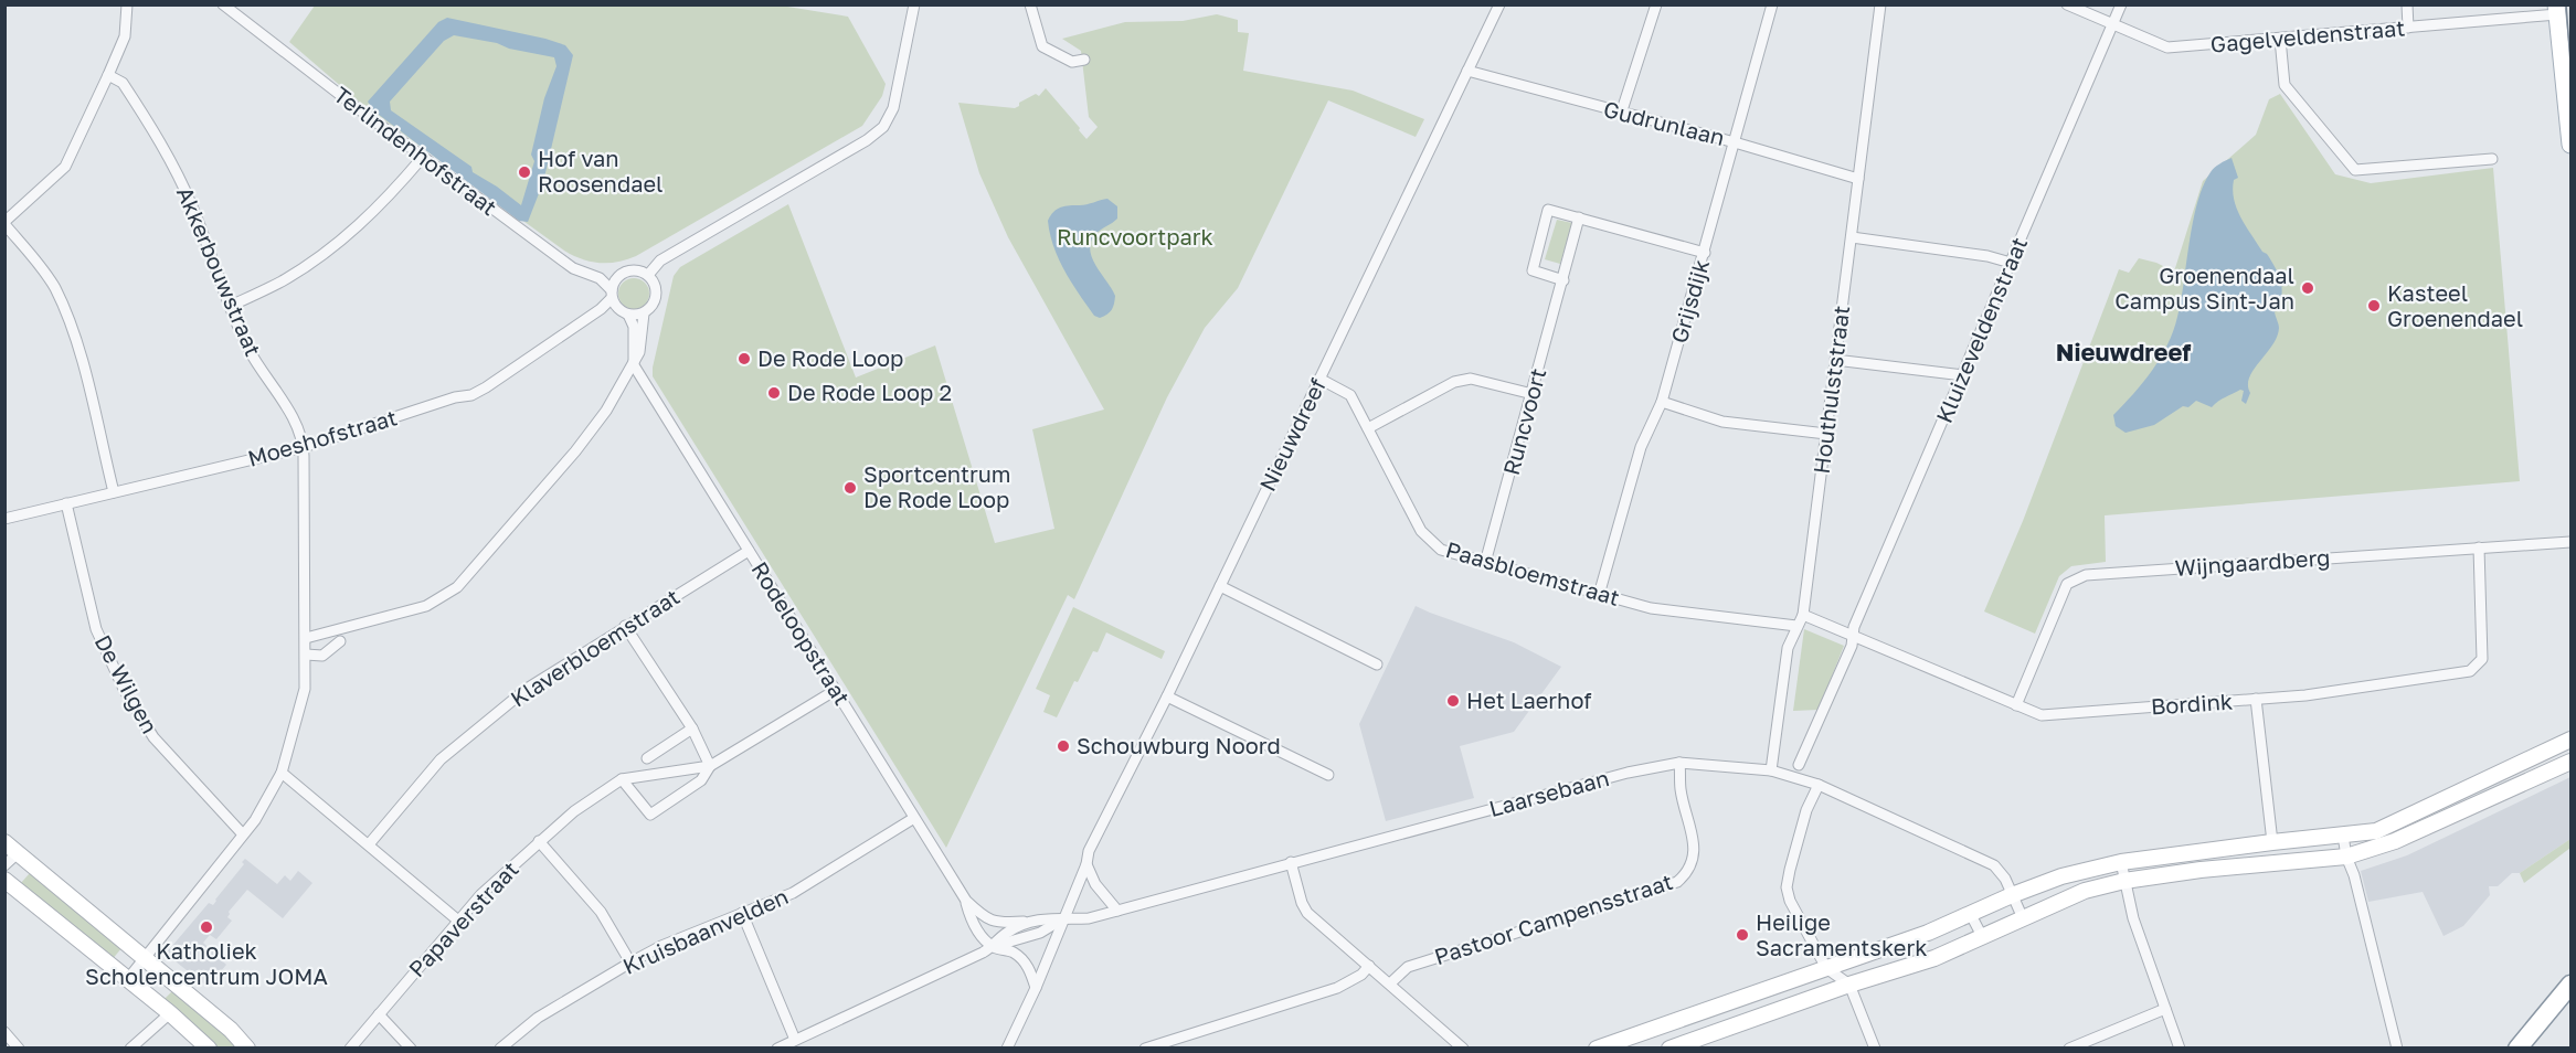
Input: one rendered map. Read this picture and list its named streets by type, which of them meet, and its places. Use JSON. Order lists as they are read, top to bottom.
{
  "streets": {
    "street": [
      "Gagelveldenstraat",
      "Gudrunlaan",
      "Terlindenhofstraat",
      "Akkerbouwstraat",
      "Grijsdijk",
      "Kluizeveldenstraat",
      "Houthulststraat",
      "Runcvoort",
      "Nieuwdreef",
      "Moeshofstraat",
      "Wijngaardberg",
      "Paasbloemstraat",
      "Rodeloopstraat",
      "Klaverbloemstraat",
      "De Wilgen",
      "Bordink",
      "Laarsebaan",
      "Papaverstraat",
      "Pastoor Campensstraat",
      "Kruisbaanvelden"
    ]
  },
  "crossings": [
    ["Gagelveldenstraat", "Kluizeveldenstraat"],
    ["Gudrunlaan", "Grijsdijk"],
    ["Gudrunlaan", "Houthulststraat"],
    ["Gudrunlaan", "Nieuwdreef"],
    ["Terlindenhofstraat", "Moeshofstraat"],
    ["Akkerbouwstraat", "Moeshofstraat"],
    ["Akkerbouwstraat", "De Wilgen"],
    ["Grijsdijk", "Paasbloemstraat"],
    ["Kluizeveldenstraat", "Bordink"],
    ["Houthulststraat", "Paasbloemstraat"],
    ["Houthulststraat", "Bordink"],
    ["Houthulststraat", "Laarsebaan"],
    ["Runcvoort", "Paasbloemstraat"],
    ["Nieuwdreef", "Paasbloemstraat"],
    ["Nieuwdreef", "Laarsebaan"],
    ["Moeshofstraat", "De Wilgen"],
    ["Wijngaardberg", "Bordink"],
    ["Rodeloopstraat", "Klaverbloemstraat"],
    ["Rodeloopstraat", "Laarsebaan"],
    ["Rodeloopstraat", "Kruisbaanvelden"],
    ["Laarsebaan", "Pastoor Campensstraat"]
  ],
  "districts": ["Nieuwdreef"],
  "parks": ["Runcvoortpark"],
  "places": [
    "Hof van Roosendael",
    "Groenendaal Campus Sint-Jan",
    "Kasteel Groenendael",
    "De Rode Loop",
    "De Rode Loop 2",
    "Sportcentrum De Rode Loop",
    "Het Laerhof",
    "Schouwburg Noord",
    "Katholiek Scholencentrum JOMA",
    "Heilige Sacramentskerk"
  ]
}
